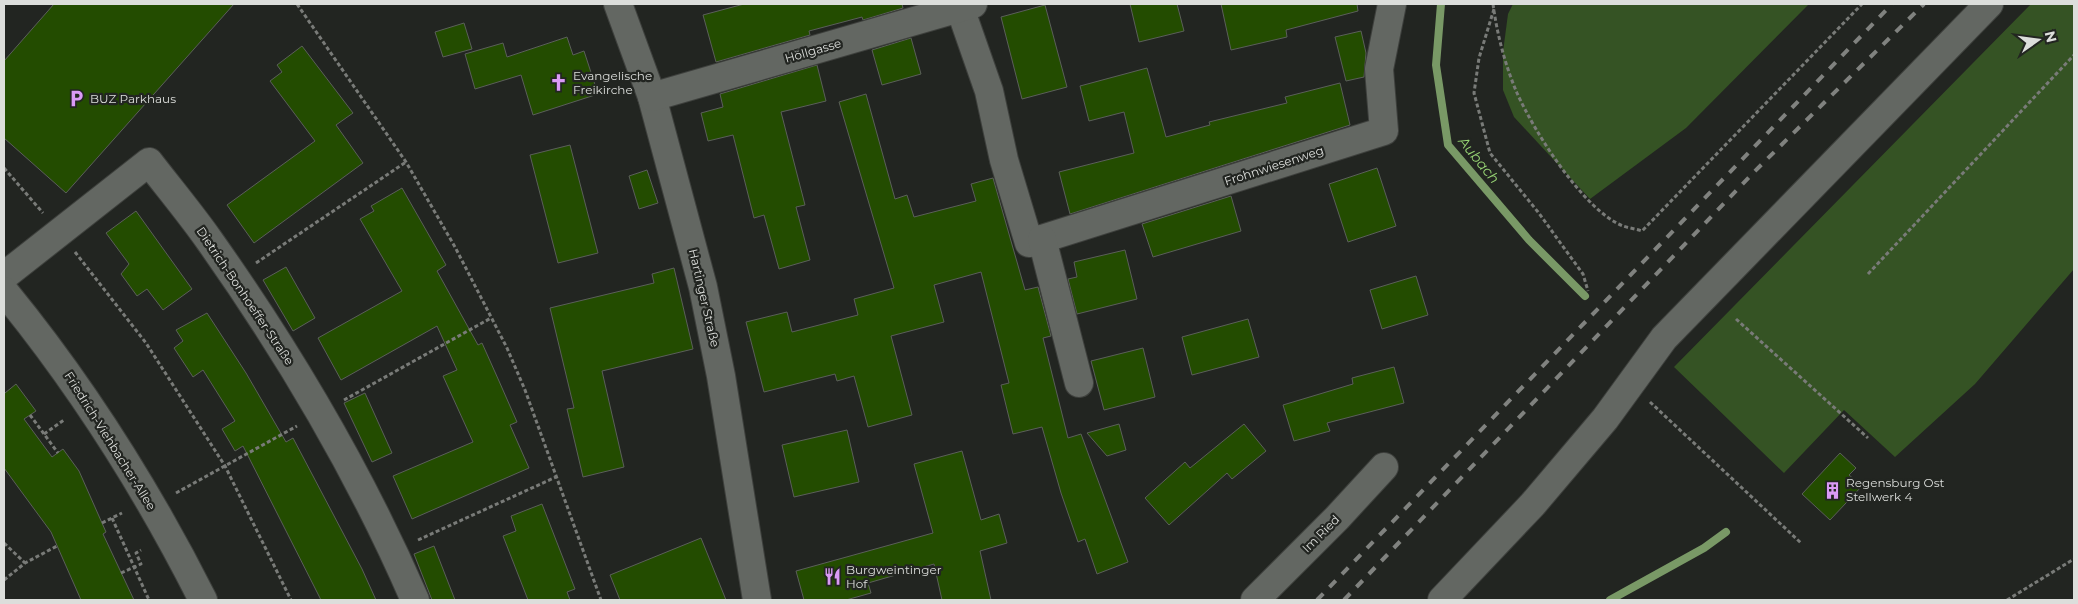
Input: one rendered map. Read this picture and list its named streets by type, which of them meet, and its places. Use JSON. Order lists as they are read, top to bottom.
{
  "streets": {
    "street": [
      "Höllgasse",
      "Frohnwiesenweg",
      "Dietrich-Bonhoeffer-Straße",
      "Hartinger Straße",
      "Friedrich-Viehbacher-Allee",
      "Im Ried"
    ]
  },
  "crossings": [
    ["Höllgasse", "Hartinger Straße"]
  ],
  "water": ["Aubach"],
  "places": {
    "church": ["Evangelische Freikirche"],
    "parking": ["BUZ Parkhaus"],
    "building": ["Regensburg Ost Stellwerk 4"],
    "restaurant": ["Burgweintinger Hof"]
  },
  "north": "right"
}
